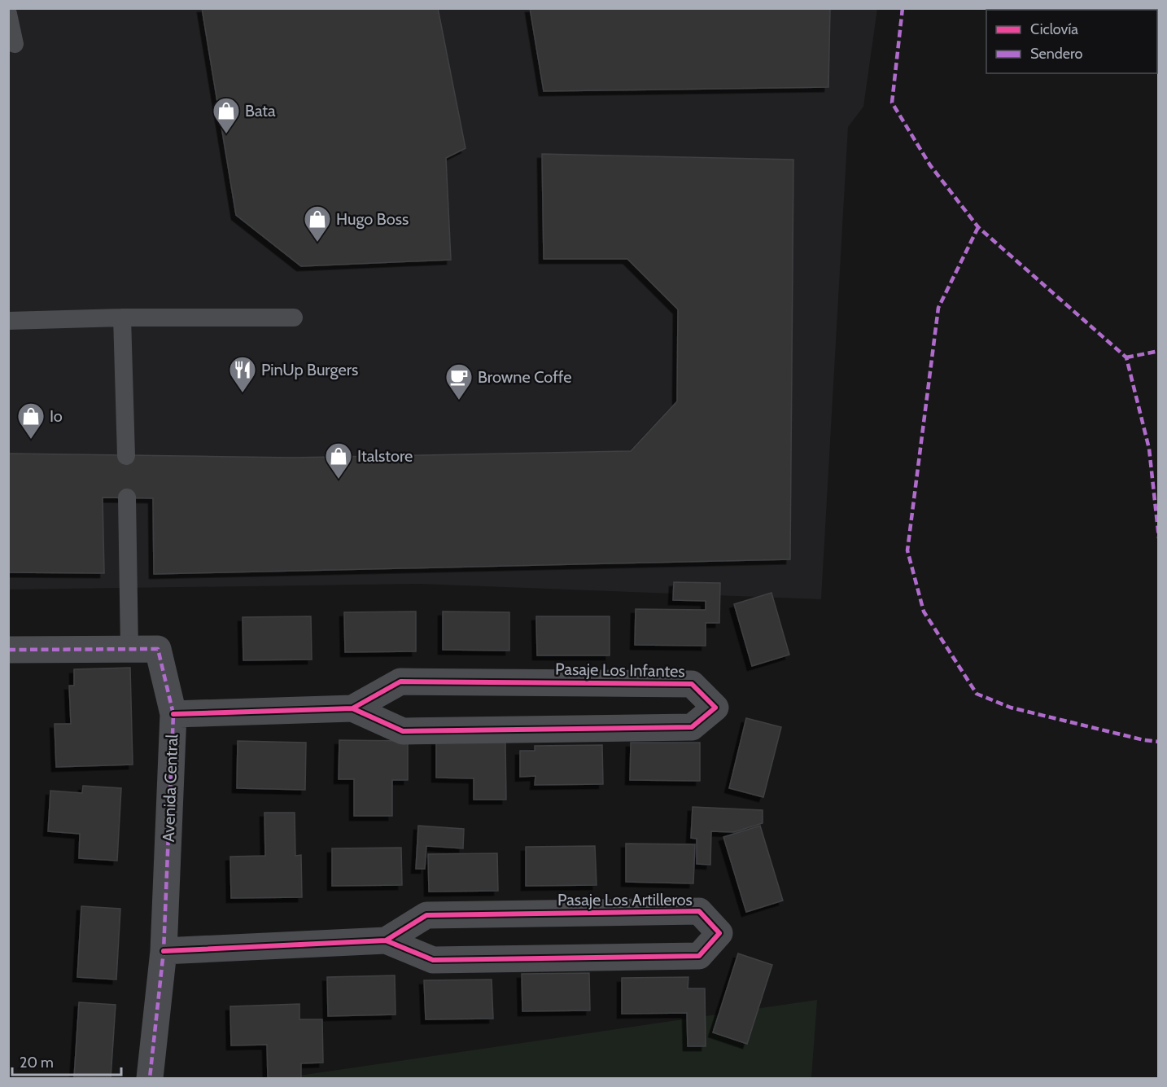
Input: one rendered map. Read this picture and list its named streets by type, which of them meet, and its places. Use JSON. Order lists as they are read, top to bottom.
{
  "streets": {
    "street": ["Pasaje Los Infantes", "Avenida Central", "Pasaje Los Artilleros"]
  },
  "crossings": [
    ["Pasaje Los Infantes", "Avenida Central"],
    ["Avenida Central", "Pasaje Los Artilleros"]
  ],
  "places": {
    "shop": [
      "Bata",
      "Hugo Boss",
      "Io",
      "Italstore"
    ],
    "restaurant": ["PinUp Burgers"],
    "cafe": ["Browne Coffe"]
  },
  "legend": ["Ciclovía", "Sendero"],
  "scale_bar": "20 m"
}
